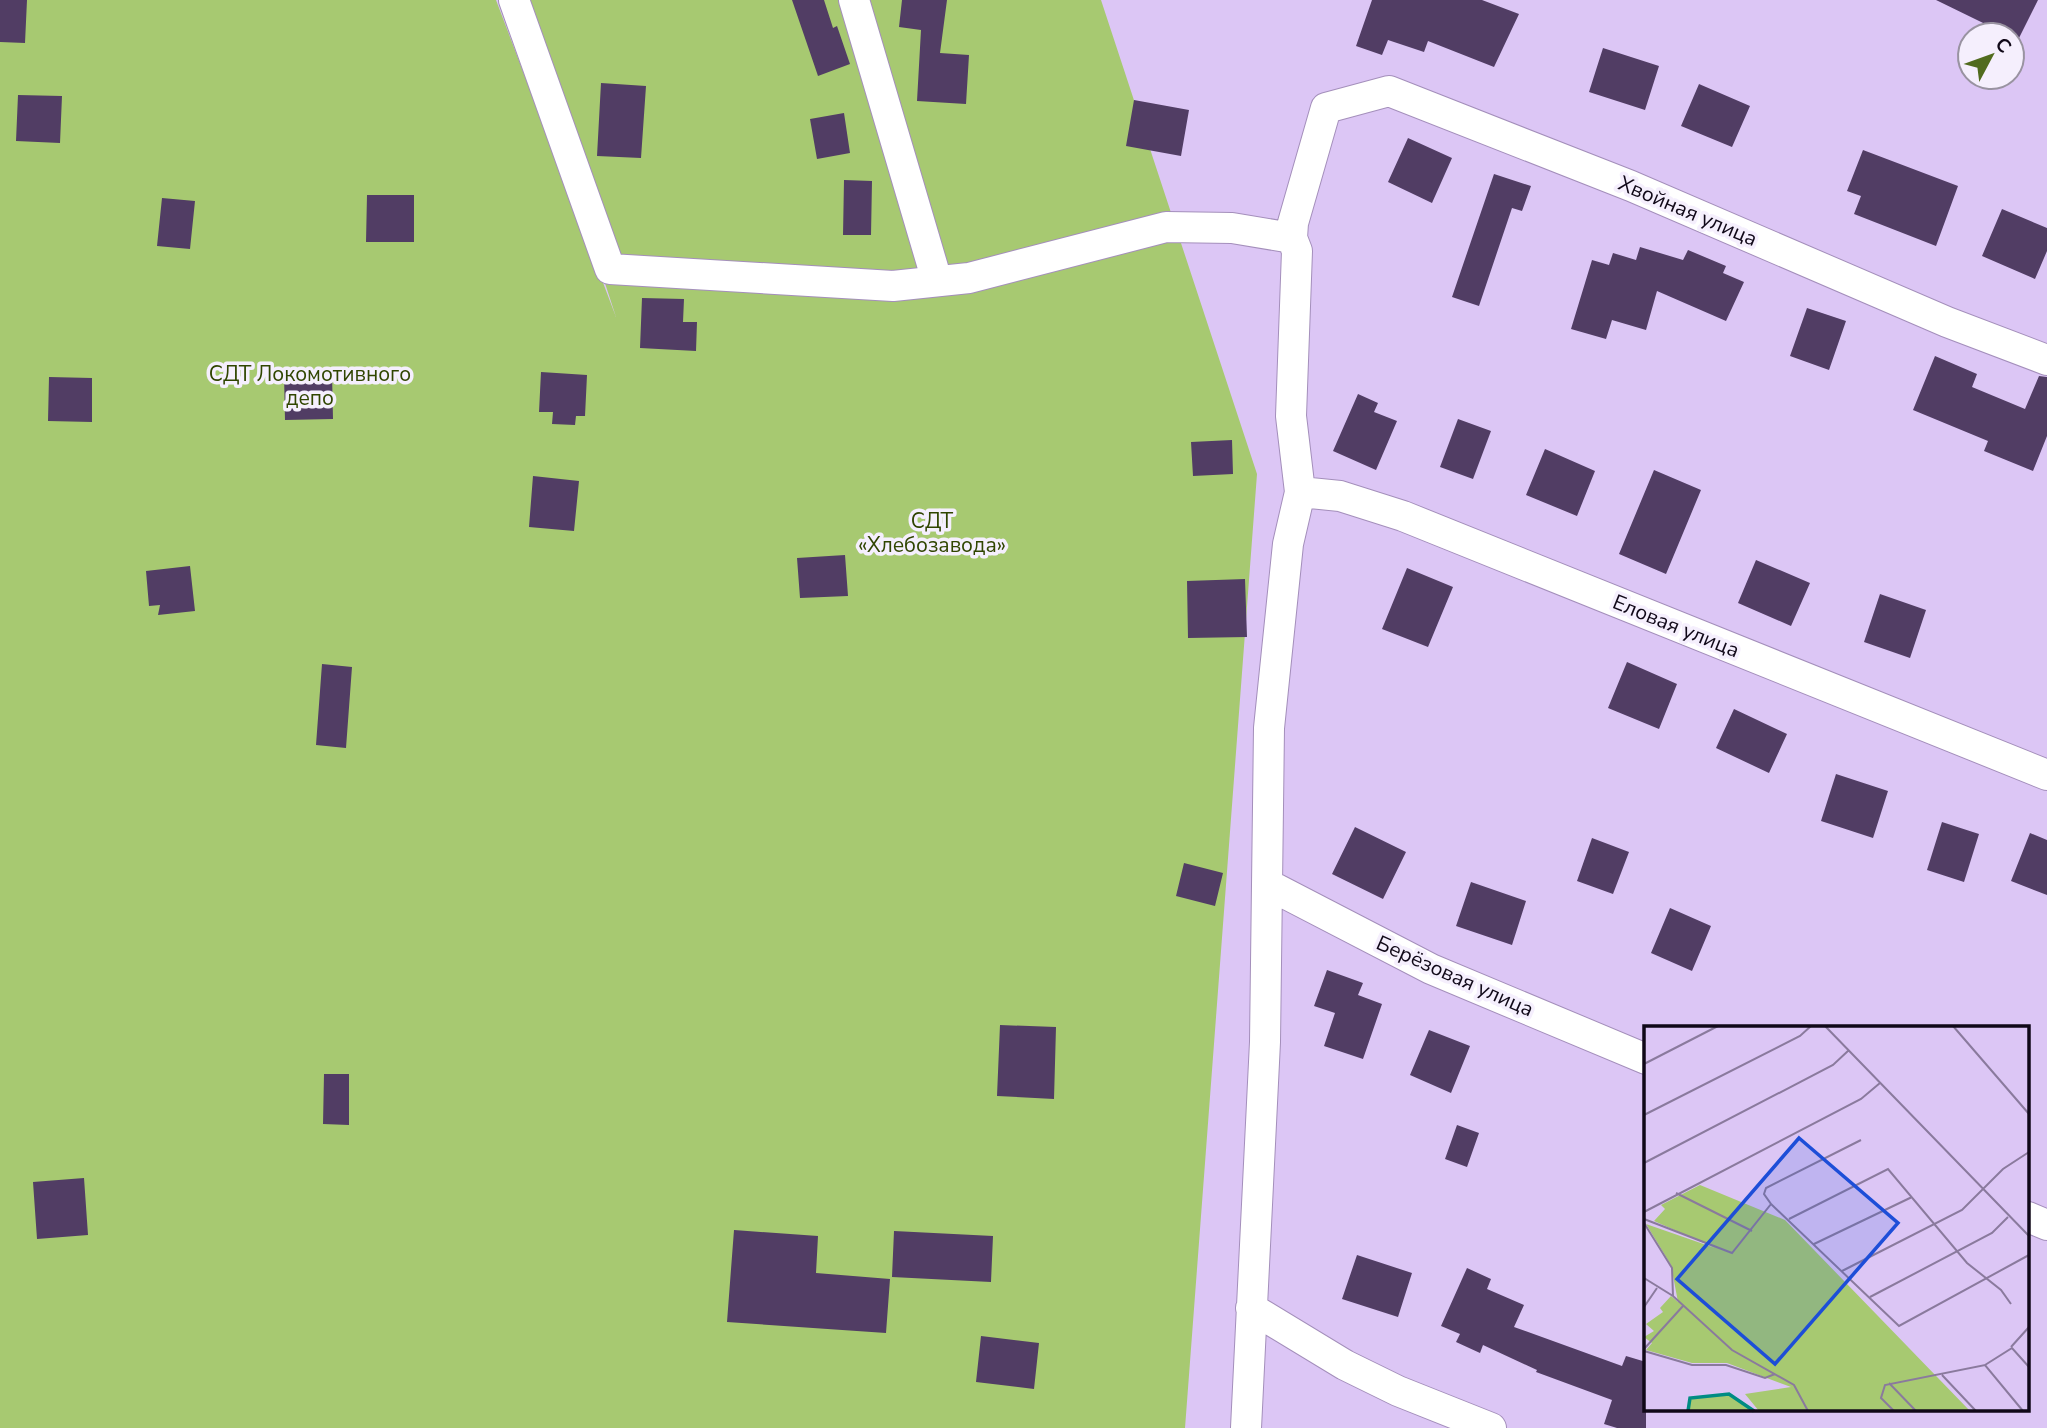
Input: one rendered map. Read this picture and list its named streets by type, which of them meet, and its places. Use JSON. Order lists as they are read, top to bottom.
{
  "streets": {
    "street": ["Хвойная улица", "Еловая улица", "Берёзовая улица"]
  },
  "parks": ["СДТ Локомотивного депо", "СДТ «Хлебозавода»"],
  "north": "top right"
}
